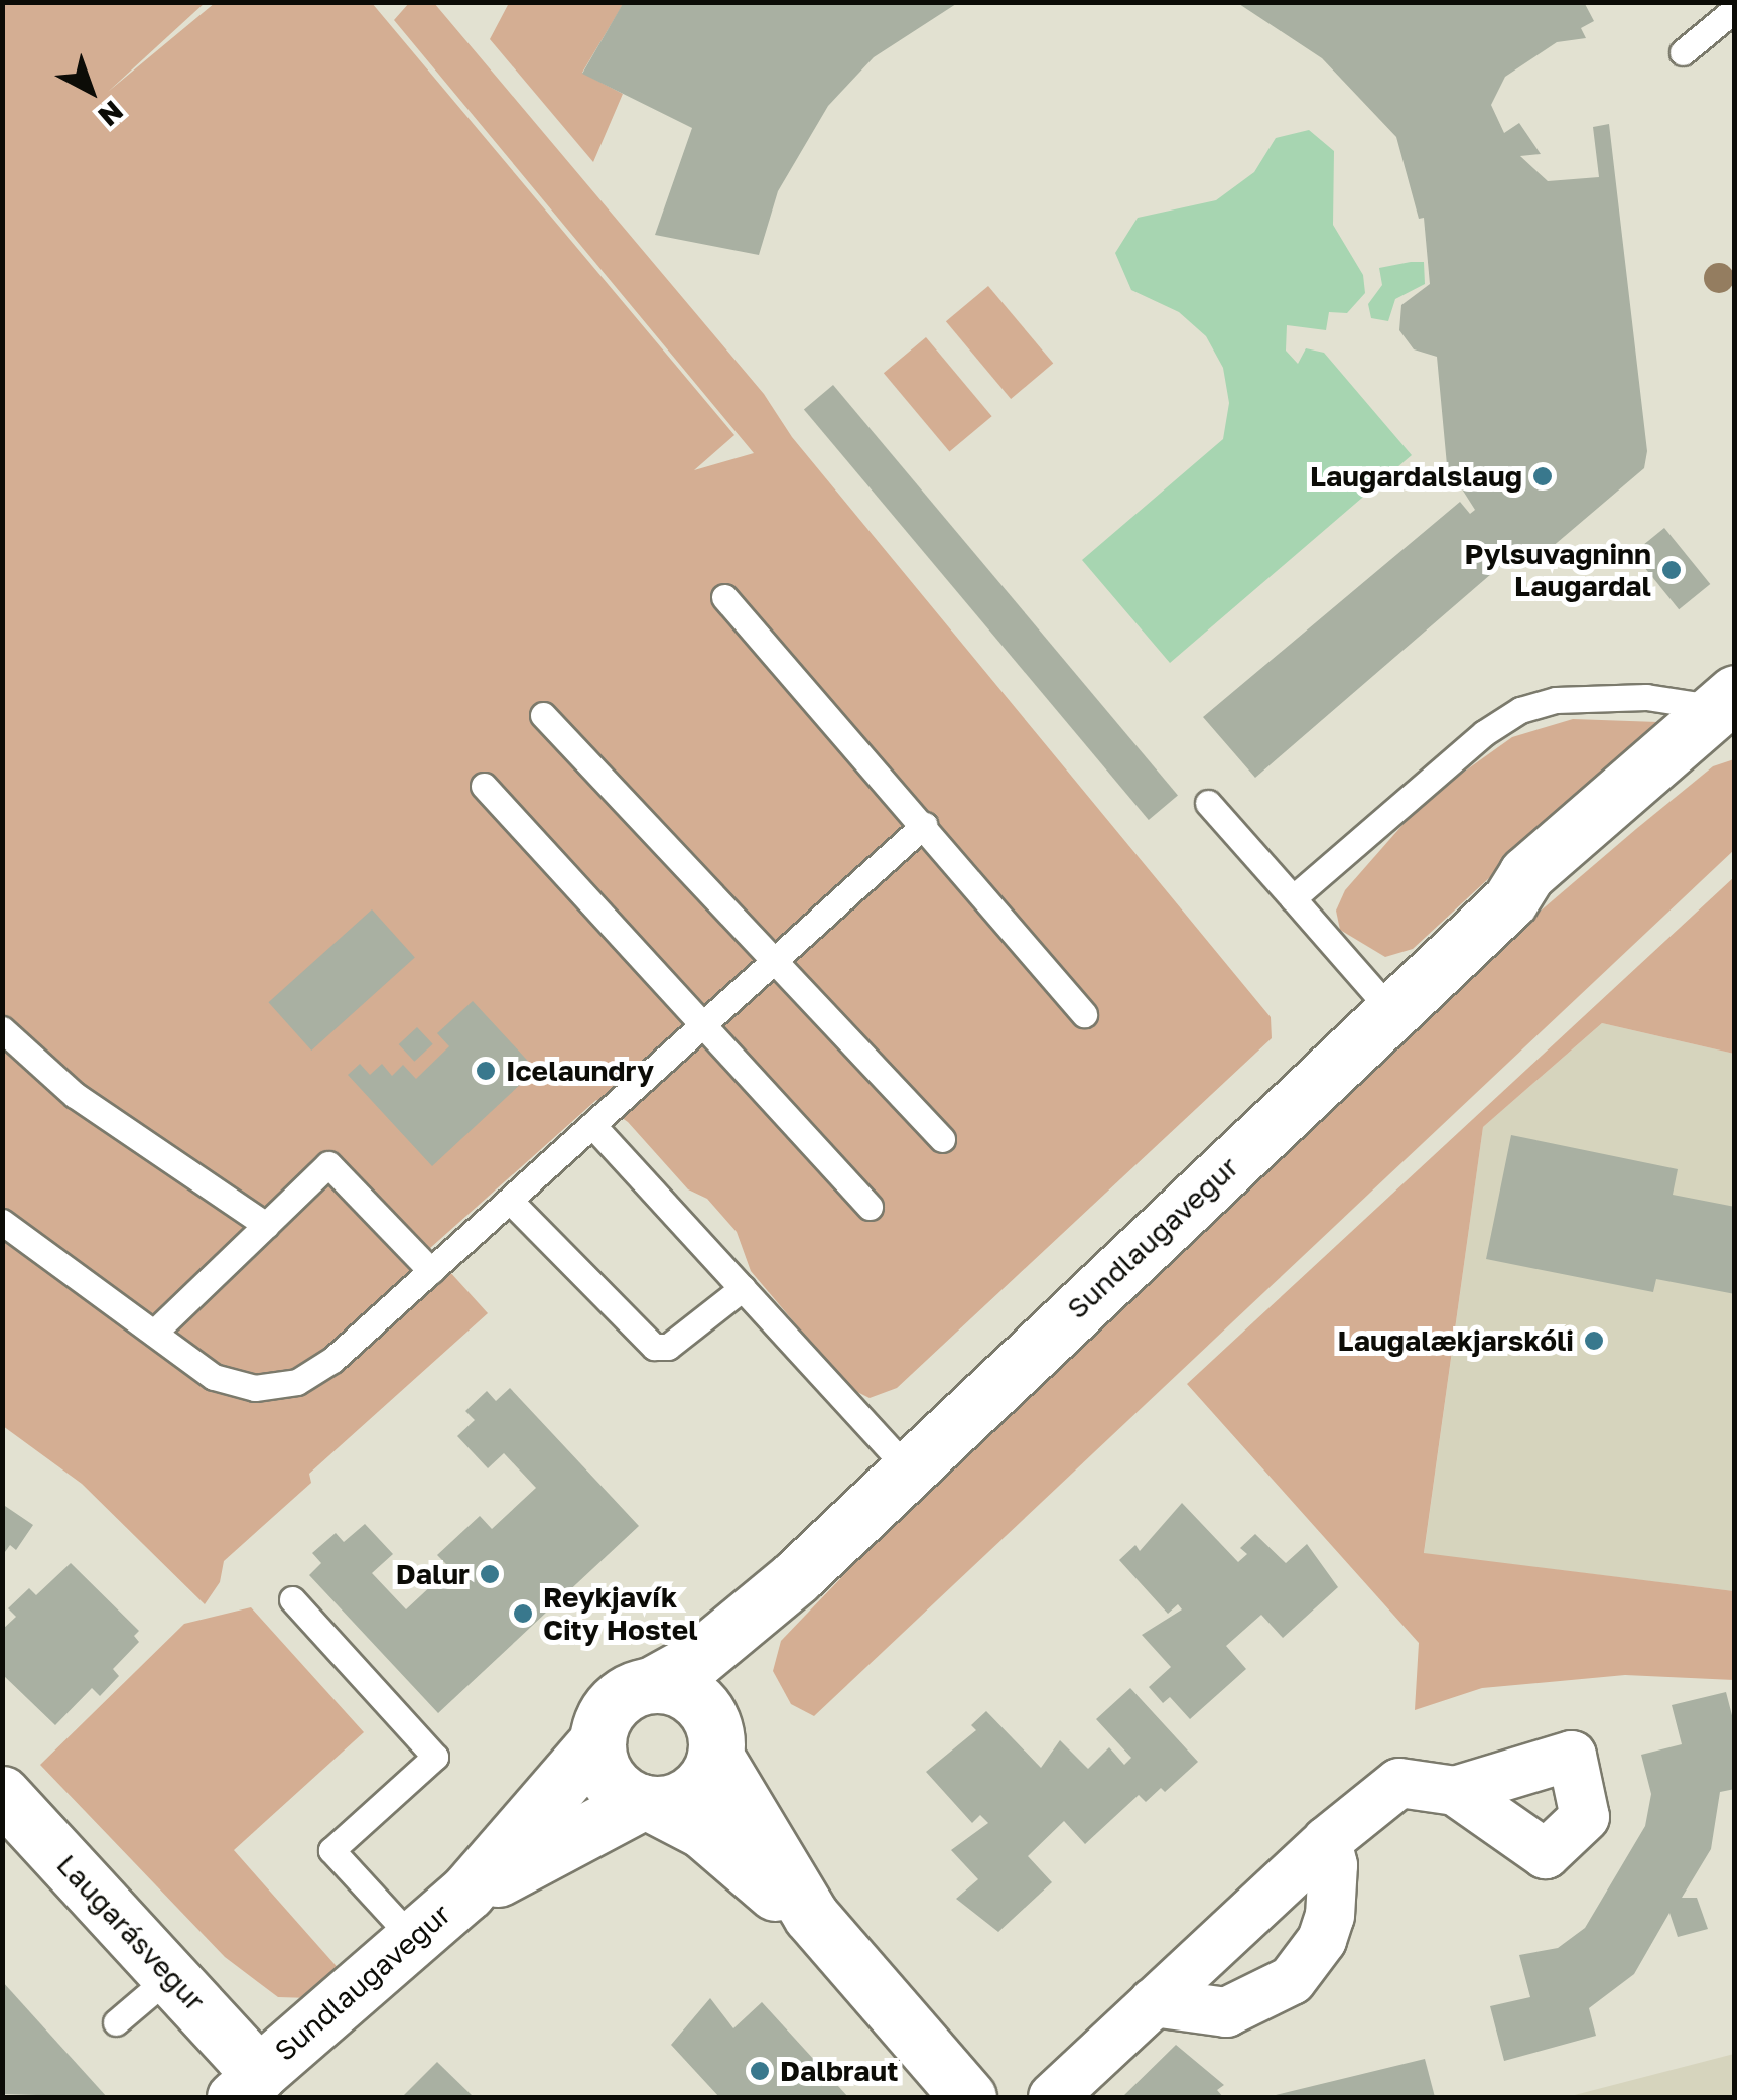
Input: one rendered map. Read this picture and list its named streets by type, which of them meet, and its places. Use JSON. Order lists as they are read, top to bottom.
{
  "streets": {
    "street": ["Sundlaugavegur", "Laugarásvegur"]
  },
  "crossings": [
    ["Sundlaugavegur", "Laugarásvegur"]
  ],
  "places": [
    "Laugardalslaug",
    "Pylsuvagninn Laugardal",
    "Icelaundry",
    "Laugalækjarskóli",
    "Dalur",
    "Reykjavík City Hostel",
    "Dalbraut"
  ],
  "north": "bottom right"
}
